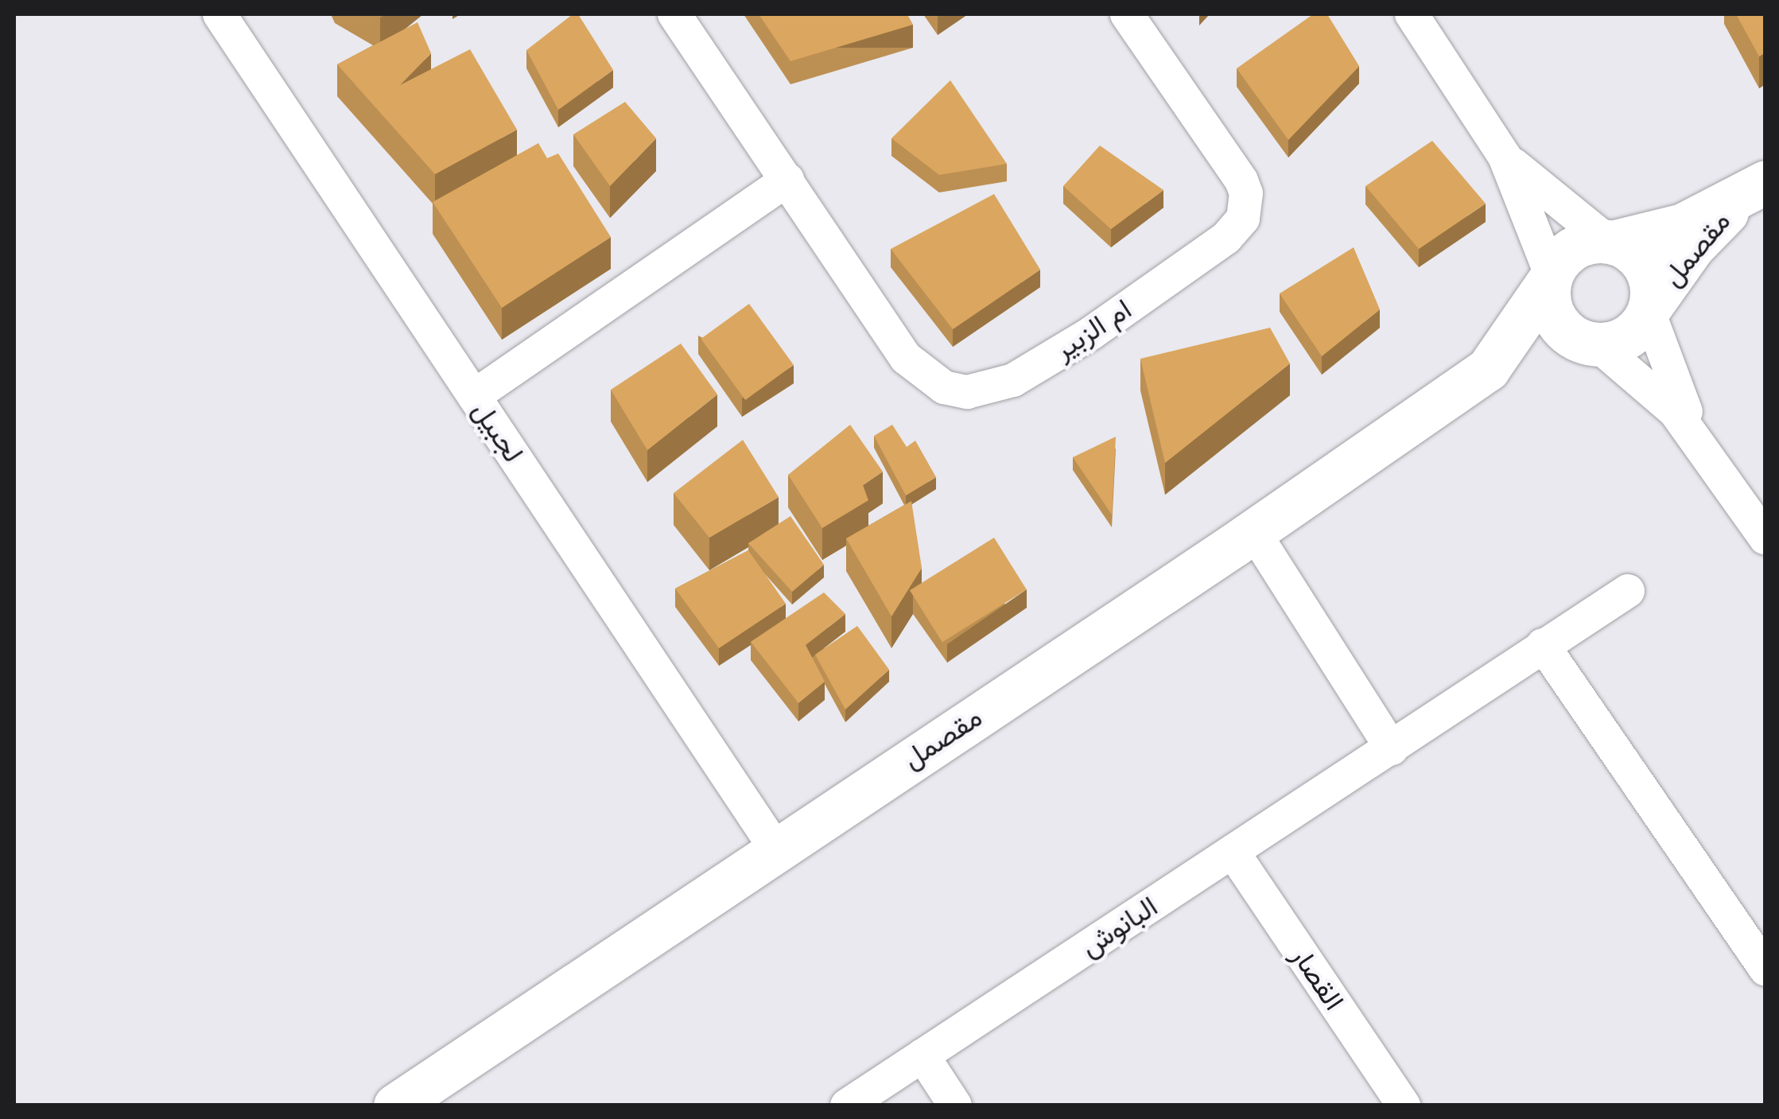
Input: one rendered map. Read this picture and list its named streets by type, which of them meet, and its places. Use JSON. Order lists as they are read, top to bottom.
{
  "streets": {
    "street": [
      "مقصمل",
      "ام الزبير",
      "لجبيل",
      "البانوش",
      "القصار"
    ]
  },
  "crossings": [
    ["مقصمل", "لجبيل"],
    ["البانوش", "القصار"]
  ]
}
